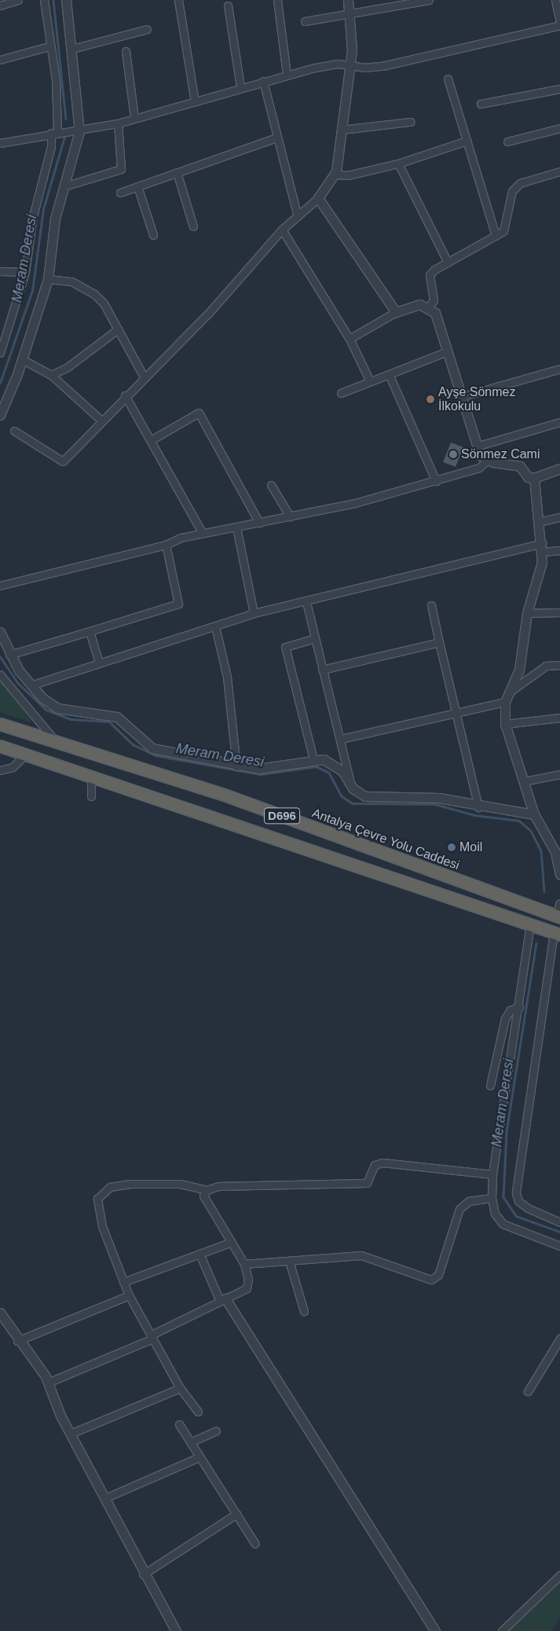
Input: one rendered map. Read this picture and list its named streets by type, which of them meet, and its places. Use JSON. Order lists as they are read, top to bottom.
{
  "streets": {
    "highway": ["D696", "Antalya Çevre Yolu Caddesi"]
  },
  "water": ["Meram Deresi"],
  "places": ["Ayşe Sönmez İlkokulu", "Sönmez Cami", "Moil"]
}
